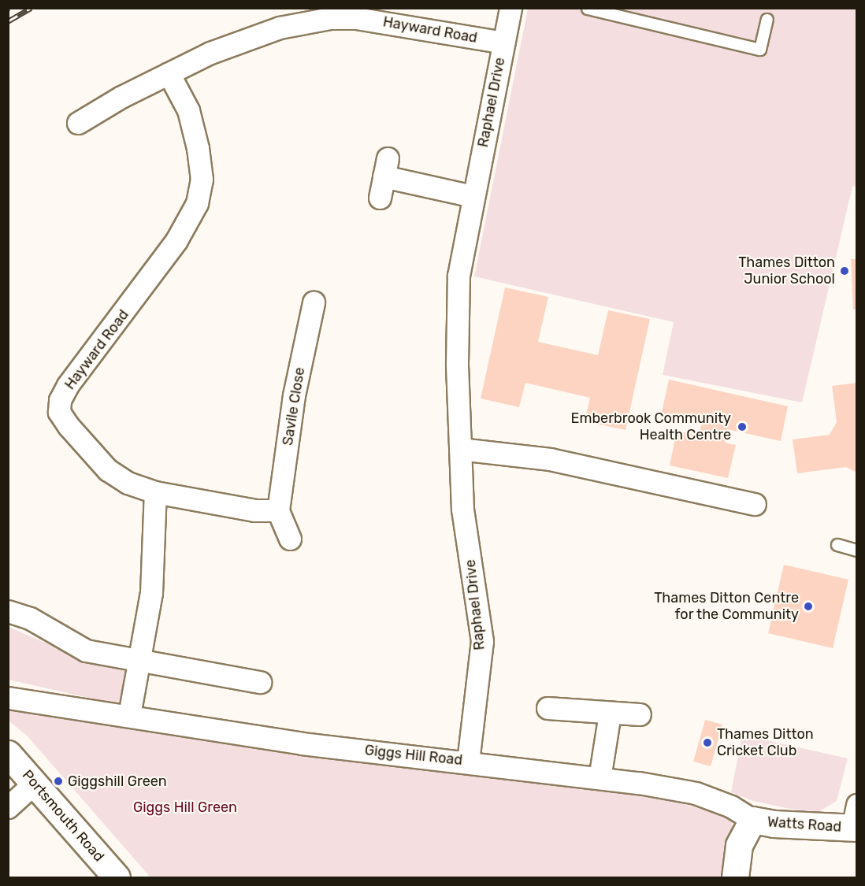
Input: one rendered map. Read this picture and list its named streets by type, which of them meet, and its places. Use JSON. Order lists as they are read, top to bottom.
{
  "streets": {
    "main road": ["Portsmouth Road", "Watts Road"],
    "street": [
      "Hayward Road",
      "Raphael Drive",
      "Savile Close",
      "Giggs Hill Road"
    ]
  },
  "crossings": [
    ["Hayward Road", "Raphael Drive"],
    ["Raphael Drive", "Giggs Hill Road"],
    ["Giggs Hill Road", "Watts Road"]
  ],
  "parks": ["Giggs Hill Green"],
  "places": [
    "Thames Ditton Junior School",
    "Emberbrook Community Health Centre",
    "Thames Ditton Centre for the Community",
    "Thames Ditton Cricket Club",
    "Giggshill Green"
  ]
}
